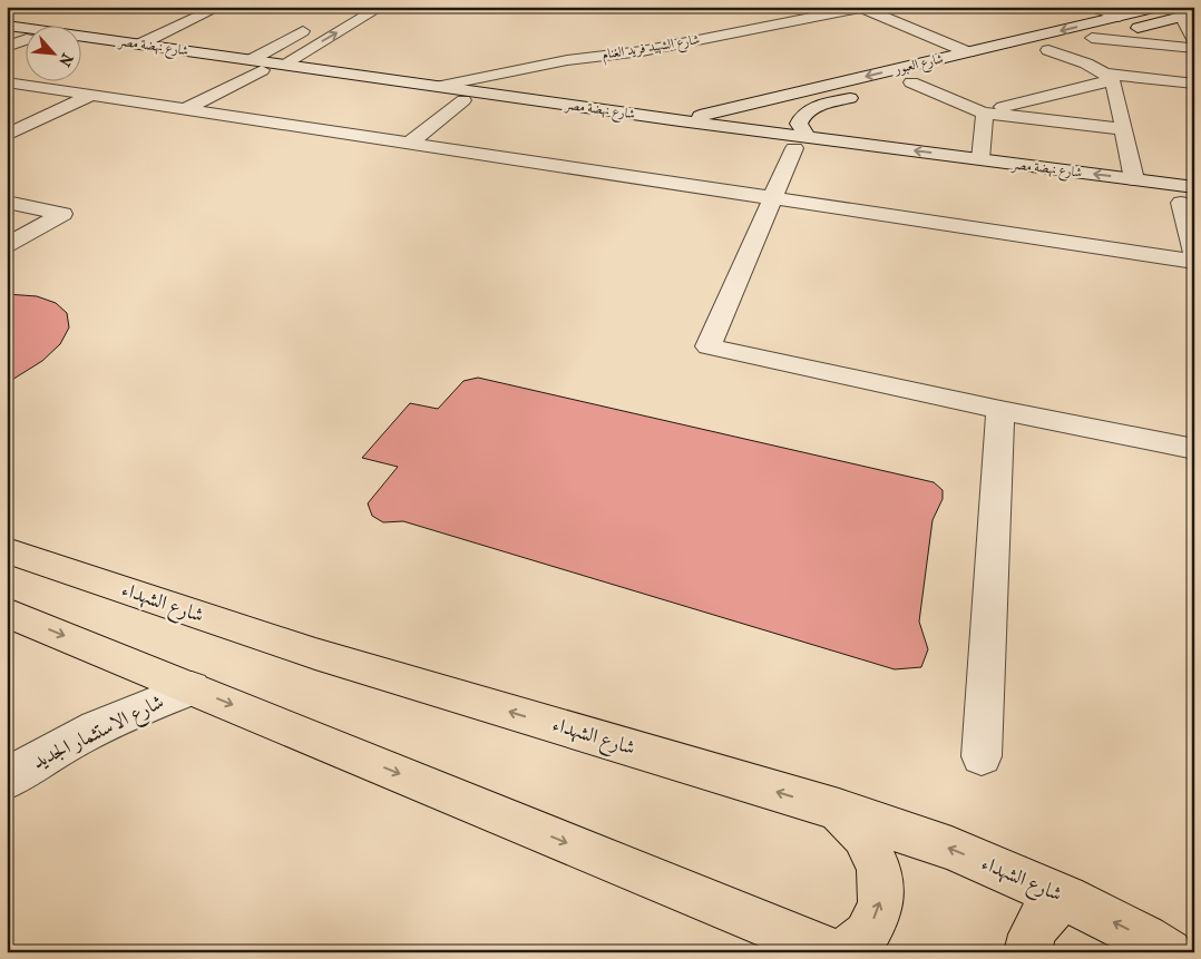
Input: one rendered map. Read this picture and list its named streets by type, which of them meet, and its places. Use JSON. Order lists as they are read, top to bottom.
{
  "streets": {
    "highway": ["شارع الشهداء"],
    "street": [
      "شارع نهضة مصر",
      "شارع الشهيد فريد الغنام",
      "شارع العبور",
      "شارع الاستثمار الجديد"
    ]
  },
  "crossings": [
    ["شارع نهضة مصر", "شارع الشهيد فريد الغنام"],
    ["شارع نهضة مصر", "شارع العبور"]
  ],
  "north": "bottom right"
}
